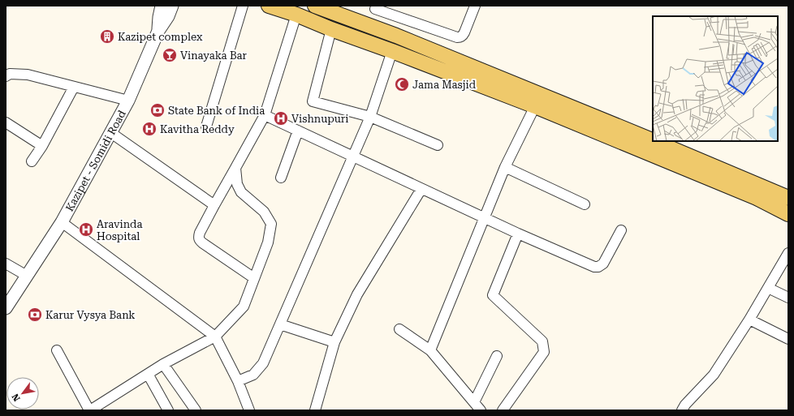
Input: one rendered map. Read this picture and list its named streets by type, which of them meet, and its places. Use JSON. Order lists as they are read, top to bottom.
{
  "streets": {
    "street": ["Kazipet - Somidi Road"]
  },
  "places": {
    "building": ["Kazipet complex"],
    "bar": ["Vinayaka Bar"],
    "mosque": ["Jama Masjid"],
    "bank": ["State Bank of India", "Karur Vysya Bank"],
    "hospital": ["Vishnupuri", "Kavitha Reddy", "Aravinda Hospital"]
  },
  "north": "bottom left"
}
